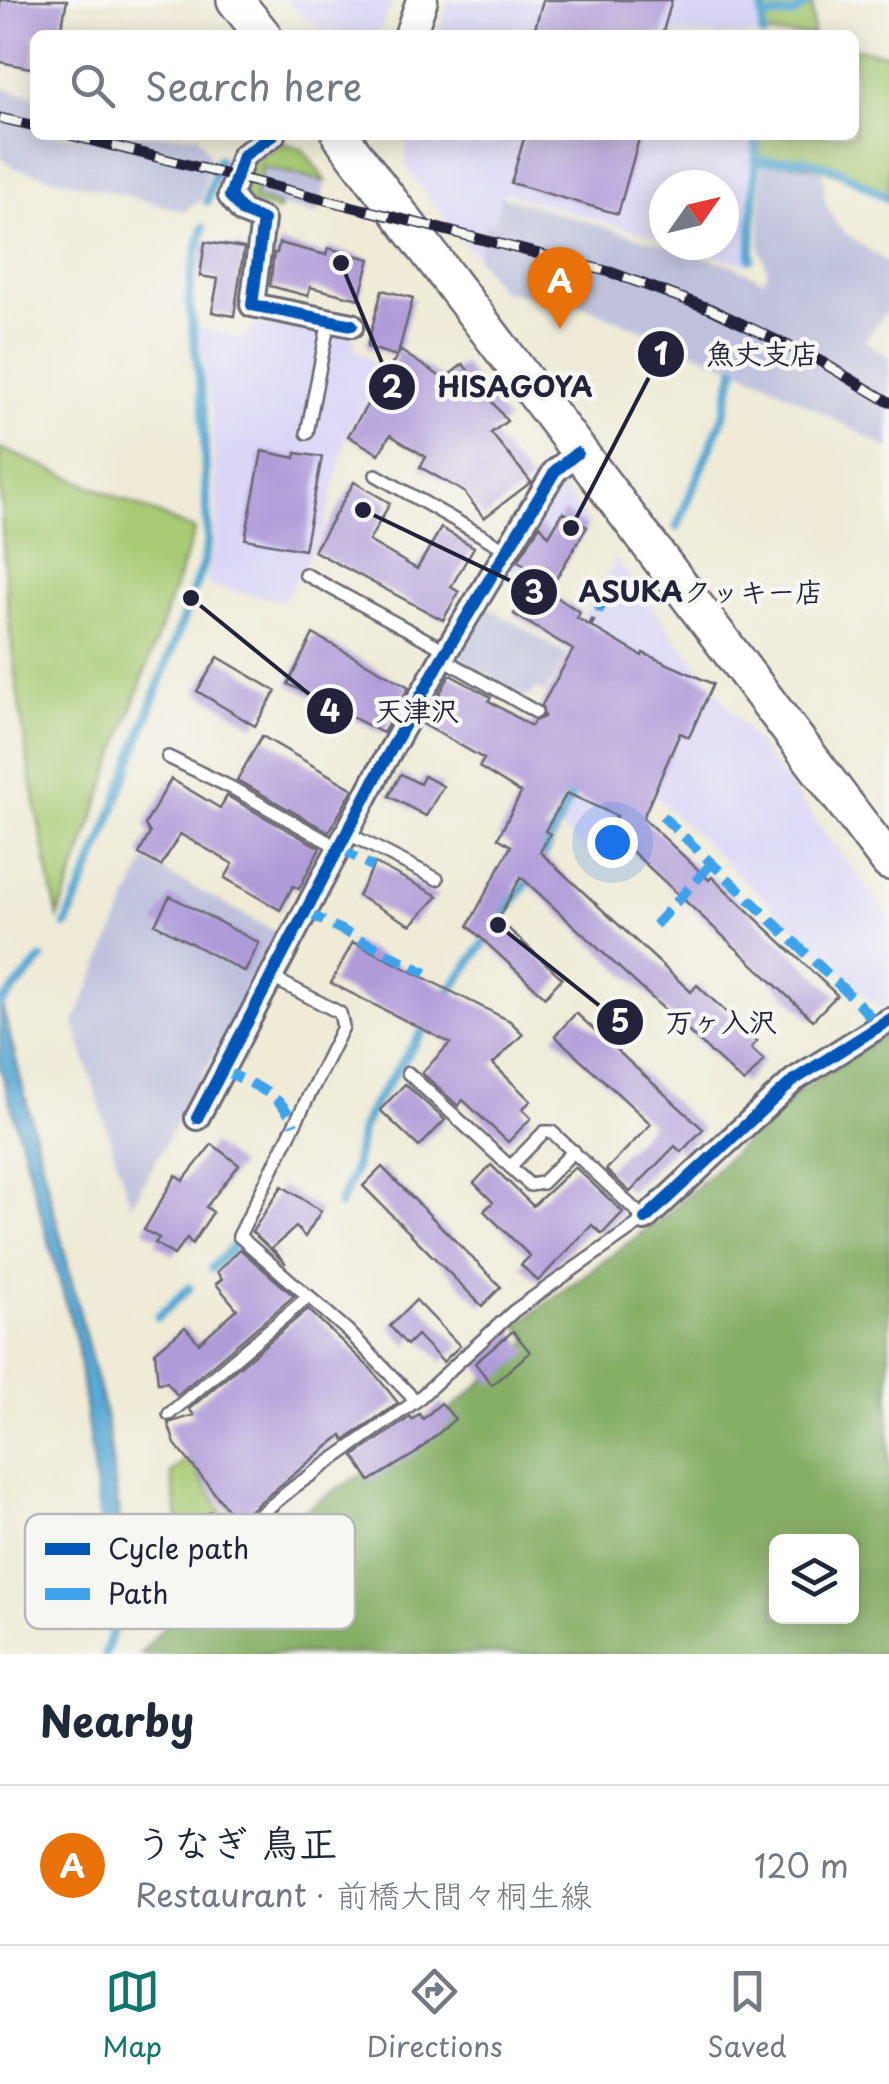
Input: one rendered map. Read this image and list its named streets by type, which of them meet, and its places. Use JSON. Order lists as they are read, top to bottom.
{
  "places": [
    "HISAGOYA",
    "ASUKAクッキー店",
    "魚丈支店",
    "天津沢",
    "万ヶ入沢"
  ],
  "legend": ["Cycle path", "Path"],
  "north": "top right",
  "page": {
    "search": "Search here",
    "pins": "A",
    "heading": "Nearby",
    "list": [
      {
        "mark": "A",
        "name": "うなぎ 鳥正",
        "note": "Restaurant · 前橋大間々桐生線",
        "value": "120 m"
      }
    ],
    "nav": ["Map", "Directions", "Saved"]
  }
}
